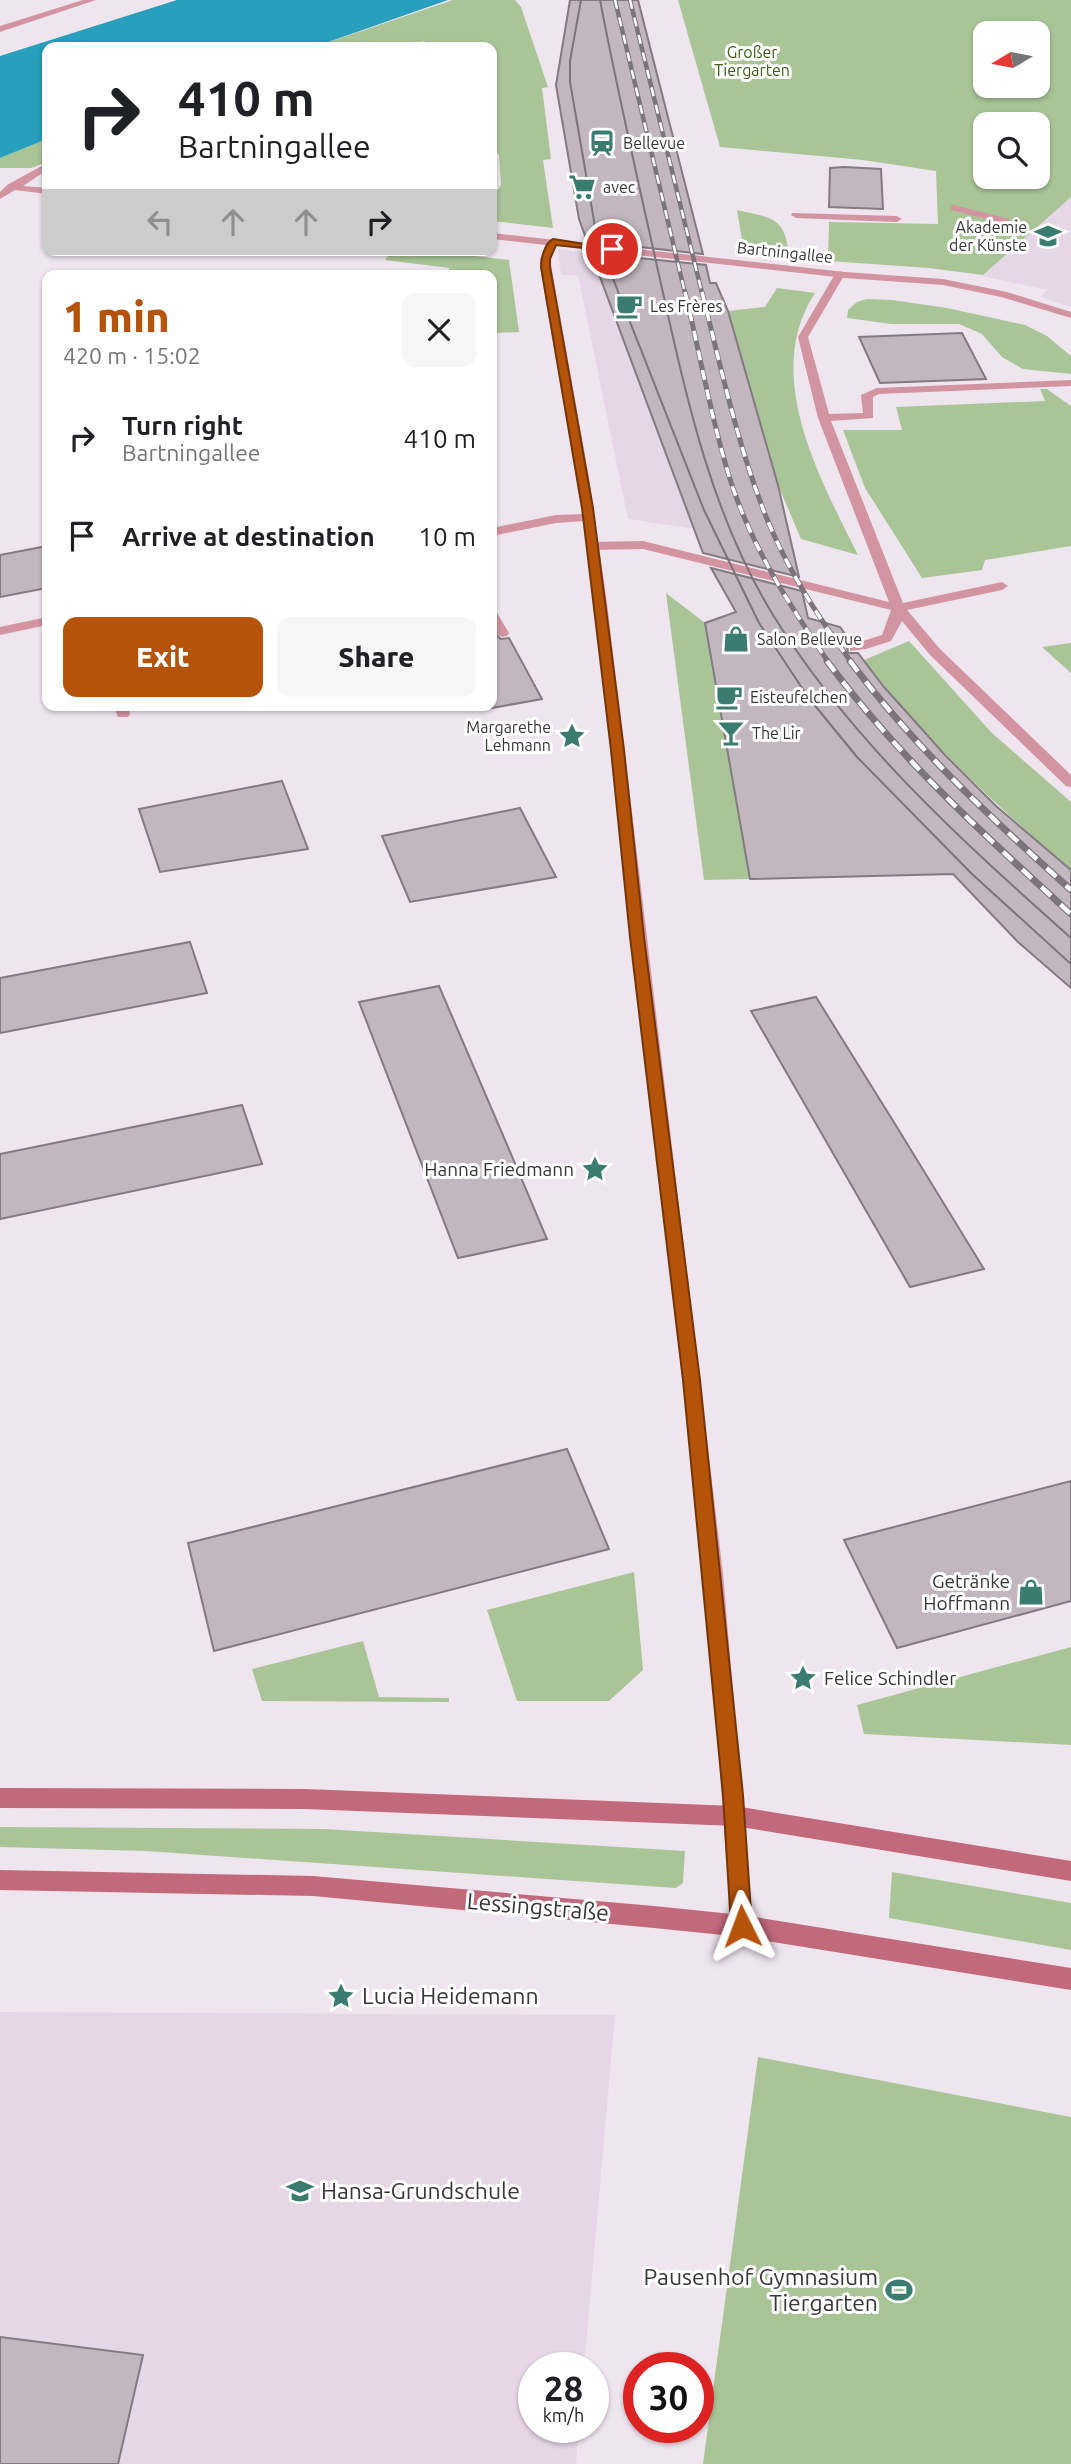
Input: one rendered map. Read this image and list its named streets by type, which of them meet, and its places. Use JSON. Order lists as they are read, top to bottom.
{
  "streets": {
    "main road": ["Lessingstraße"],
    "street": ["Bartningallee"]
  },
  "parks": ["Großer Tiergarten"],
  "places": {
    "station": ["Bellevue"],
    "supermarket": ["avec"],
    "school or university": ["Akademie der Künste", "Hansa-Grundschule"],
    "cafe": ["Les Frères", "Eisteufelchen"],
    "shop": ["Salon Bellevue", "Getränke Hoffmann"],
    "bar": ["The Lir"],
    "place": [
      "Margarethe Lehmann",
      "Hanna Friedmann",
      "Felice Schindler",
      "Lucia Heidemann"
    ],
    "sports": ["Pausenhof Gymnasium Tiergarten"]
  },
  "north": "left",
  "page": {
    "turn": ["410 m", "Bartningallee"],
    "heading": ["1 min", "420 m · 15:02"],
    "list": [
      {
        "name": "Turn right",
        "note": "Bartningallee",
        "value": "410 m"
      },
      {
        "name": "Arrive at destination",
        "value": "10 m"
      }
    ],
    "buttons": ["Exit", "Share"],
    "speed": "28 km/h",
    "limit": "30"
  }
}
